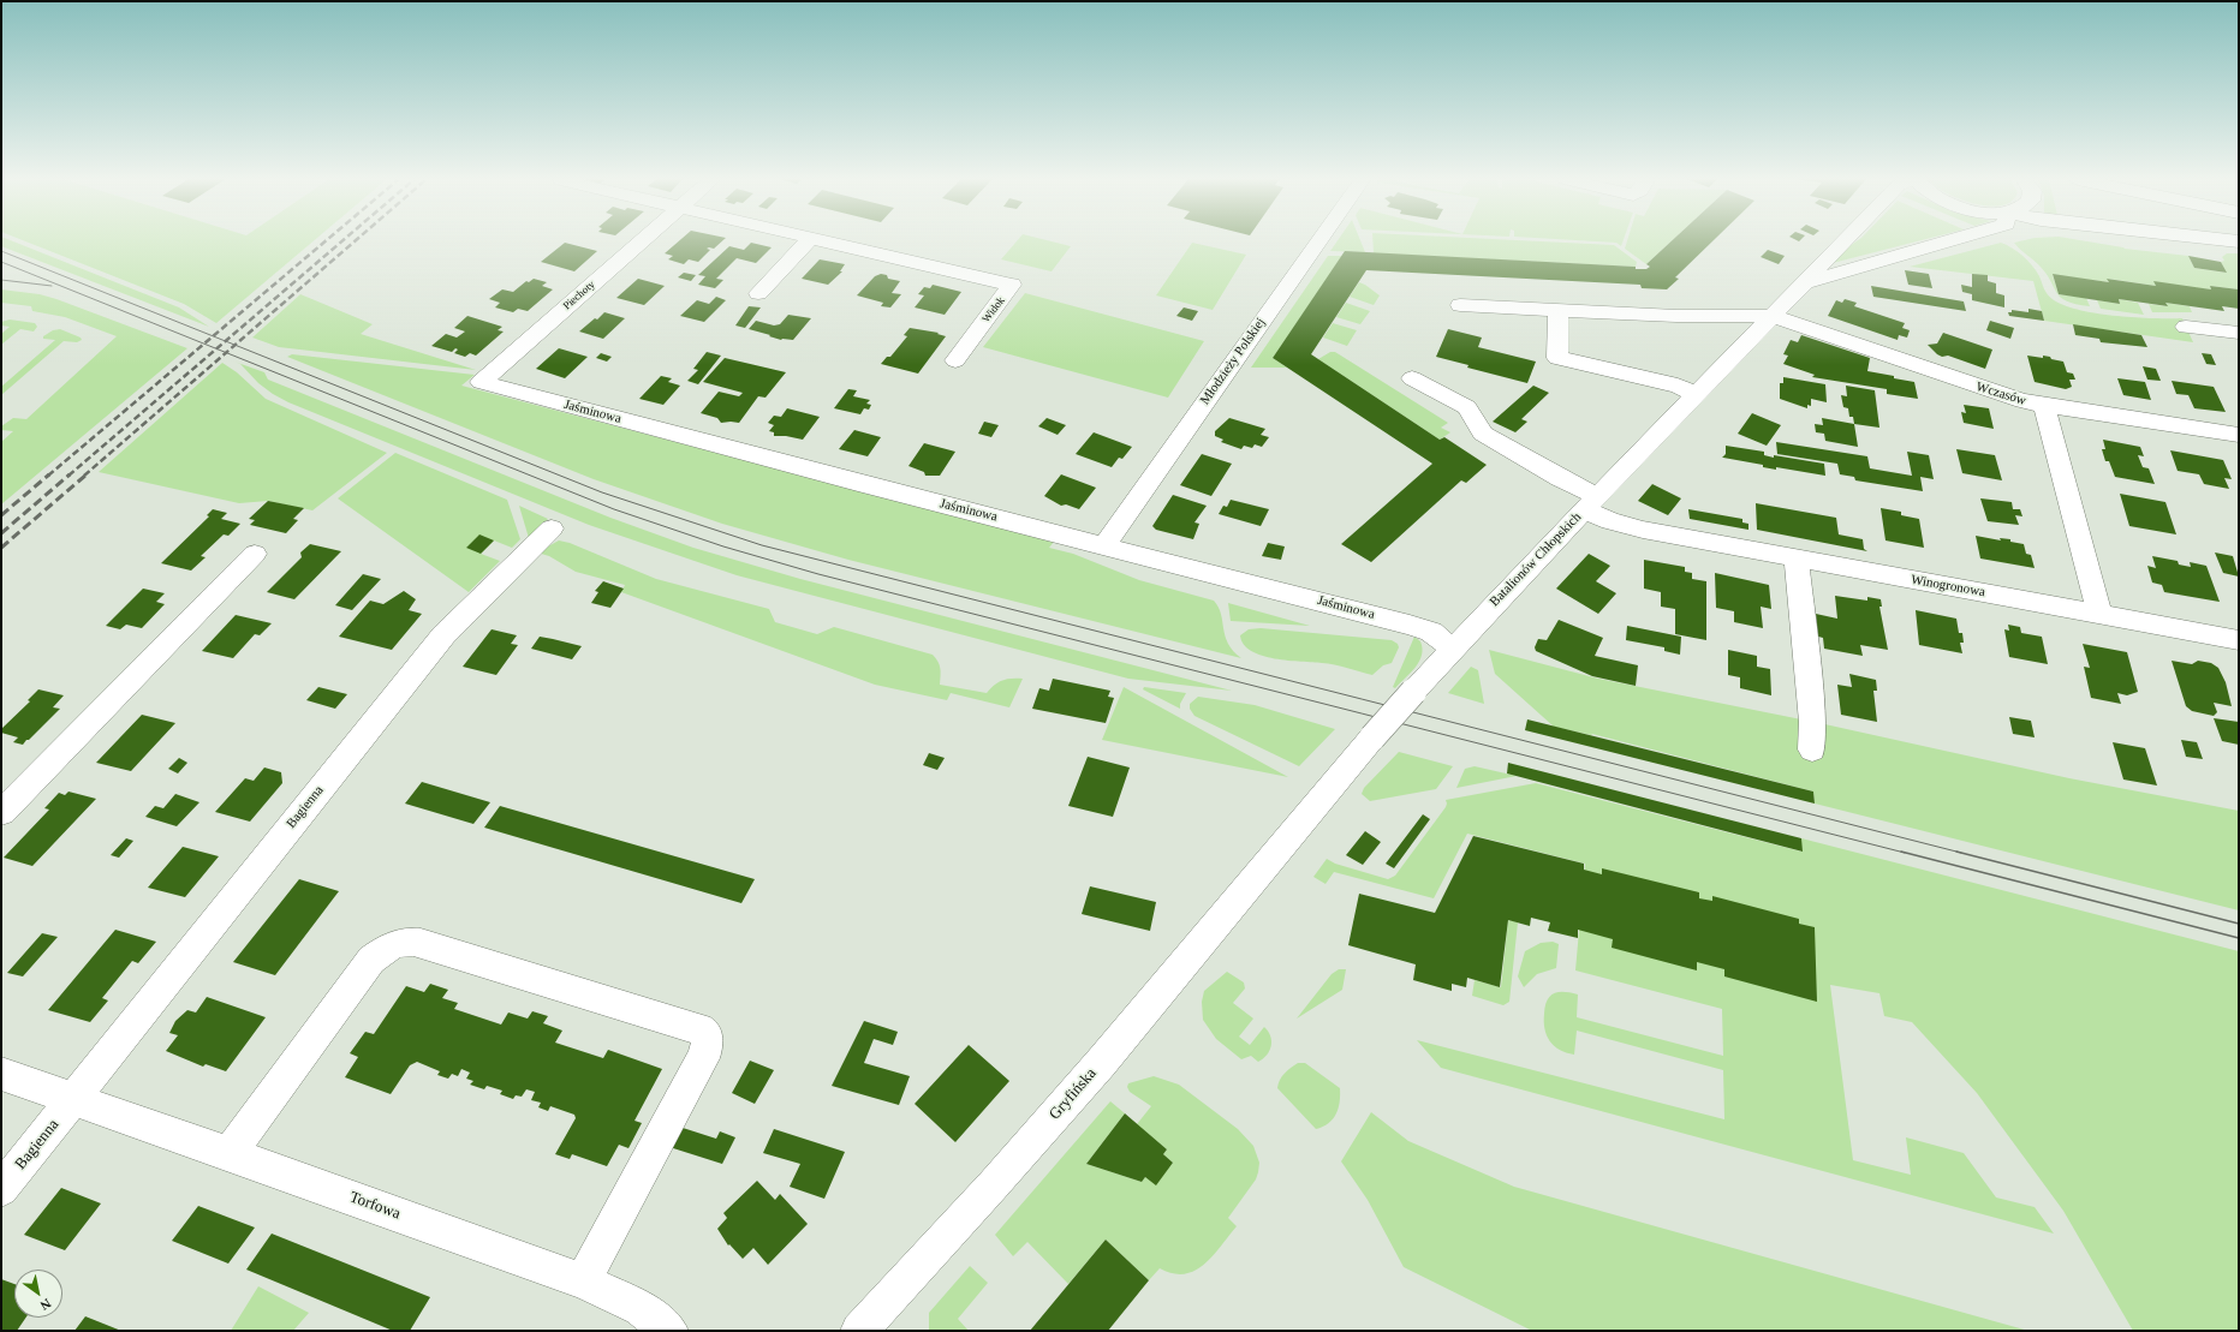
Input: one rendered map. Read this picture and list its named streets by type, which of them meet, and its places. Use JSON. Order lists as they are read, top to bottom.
{
  "streets": {
    "street": [
      "Piechoty",
      "Widok",
      "Młodzieży Polskiej",
      "Wczasów",
      "Jaśminowa",
      "Batalionów Chłopskich",
      "Winogronowa",
      "Bagienna",
      "Gryfińska",
      "Torfowa"
    ]
  },
  "crossings": [
    ["Piechoty", "Jaśminowa"],
    ["Młodzieży Polskiej", "Jaśminowa"],
    ["Wczasów", "Batalionów Chłopskich"],
    ["Jaśminowa", "Batalionów Chłopskich"],
    ["Batalionów Chłopskich", "Winogronowa"],
    ["Batalionów Chłopskich", "Gryfińska"],
    ["Bagienna", "Torfowa"]
  ],
  "north": "bottom right"
}
